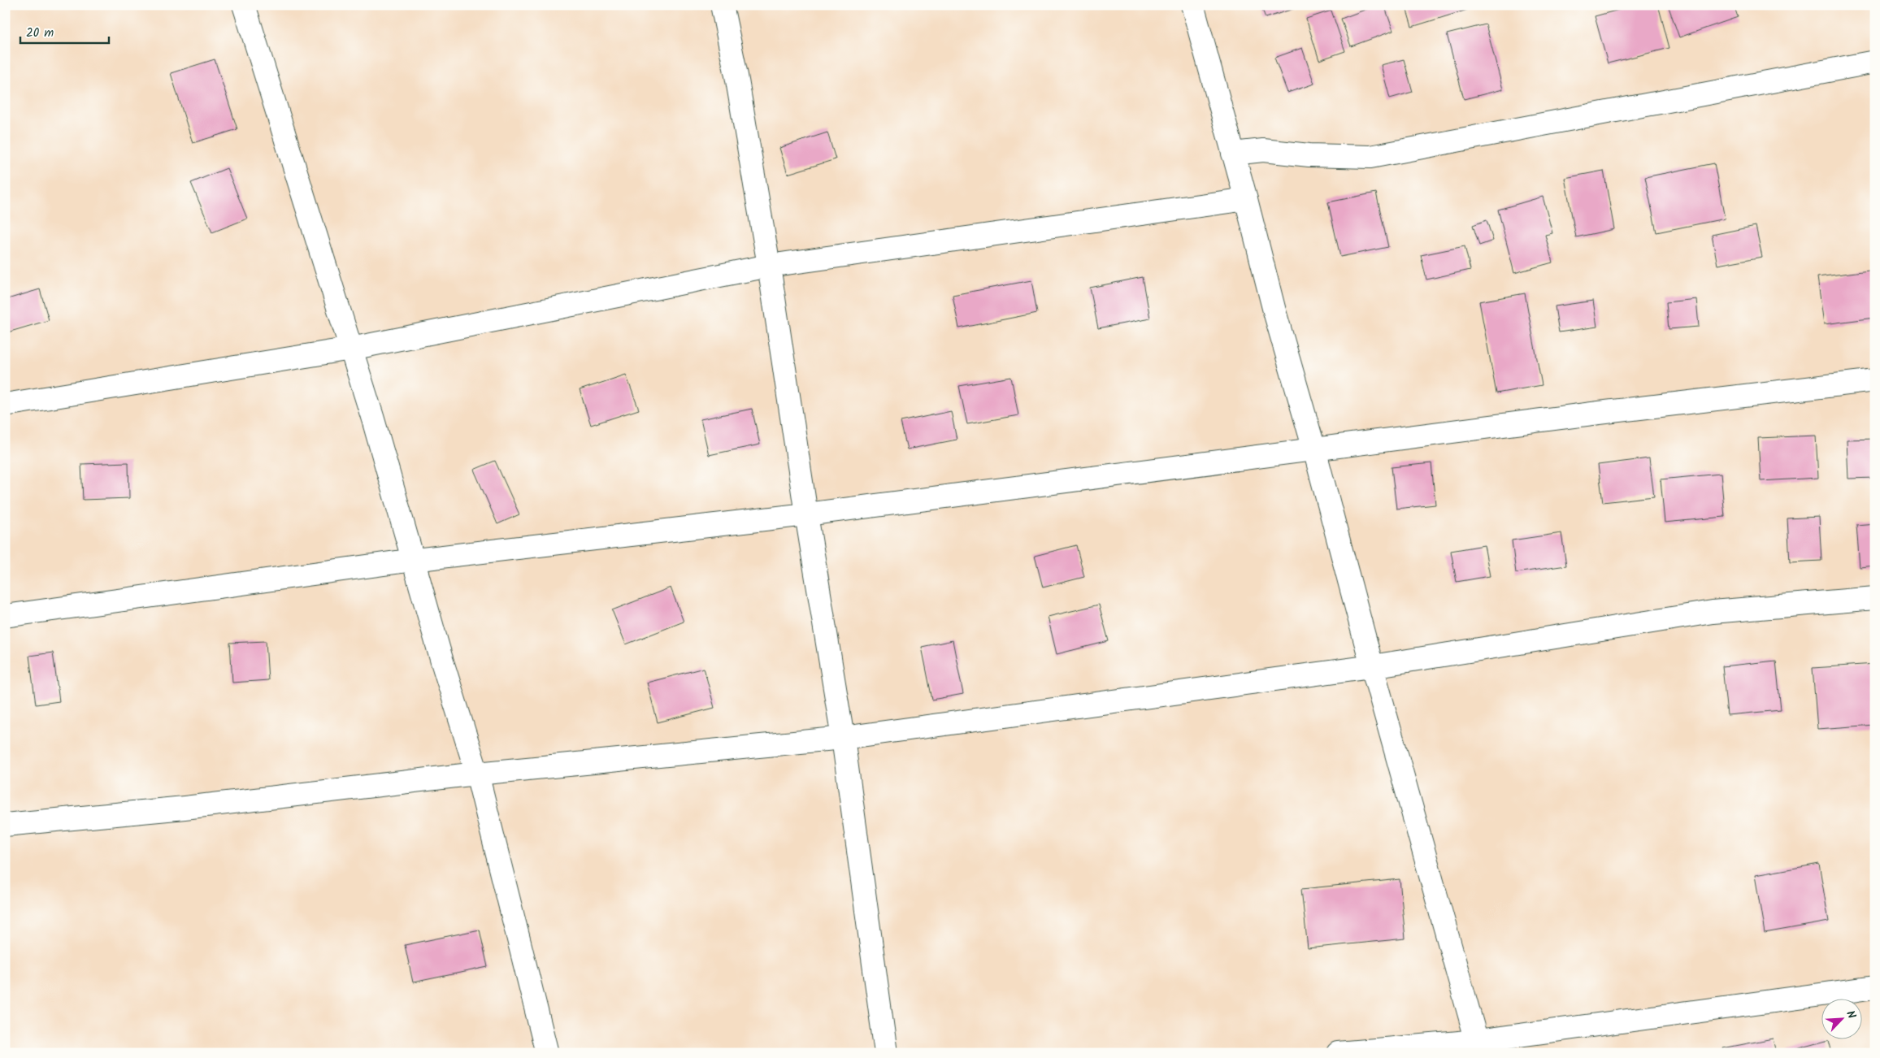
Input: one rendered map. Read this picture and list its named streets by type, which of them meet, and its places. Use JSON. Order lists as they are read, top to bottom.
{
  "scale_bar": "20 m",
  "north": "top right"
}
